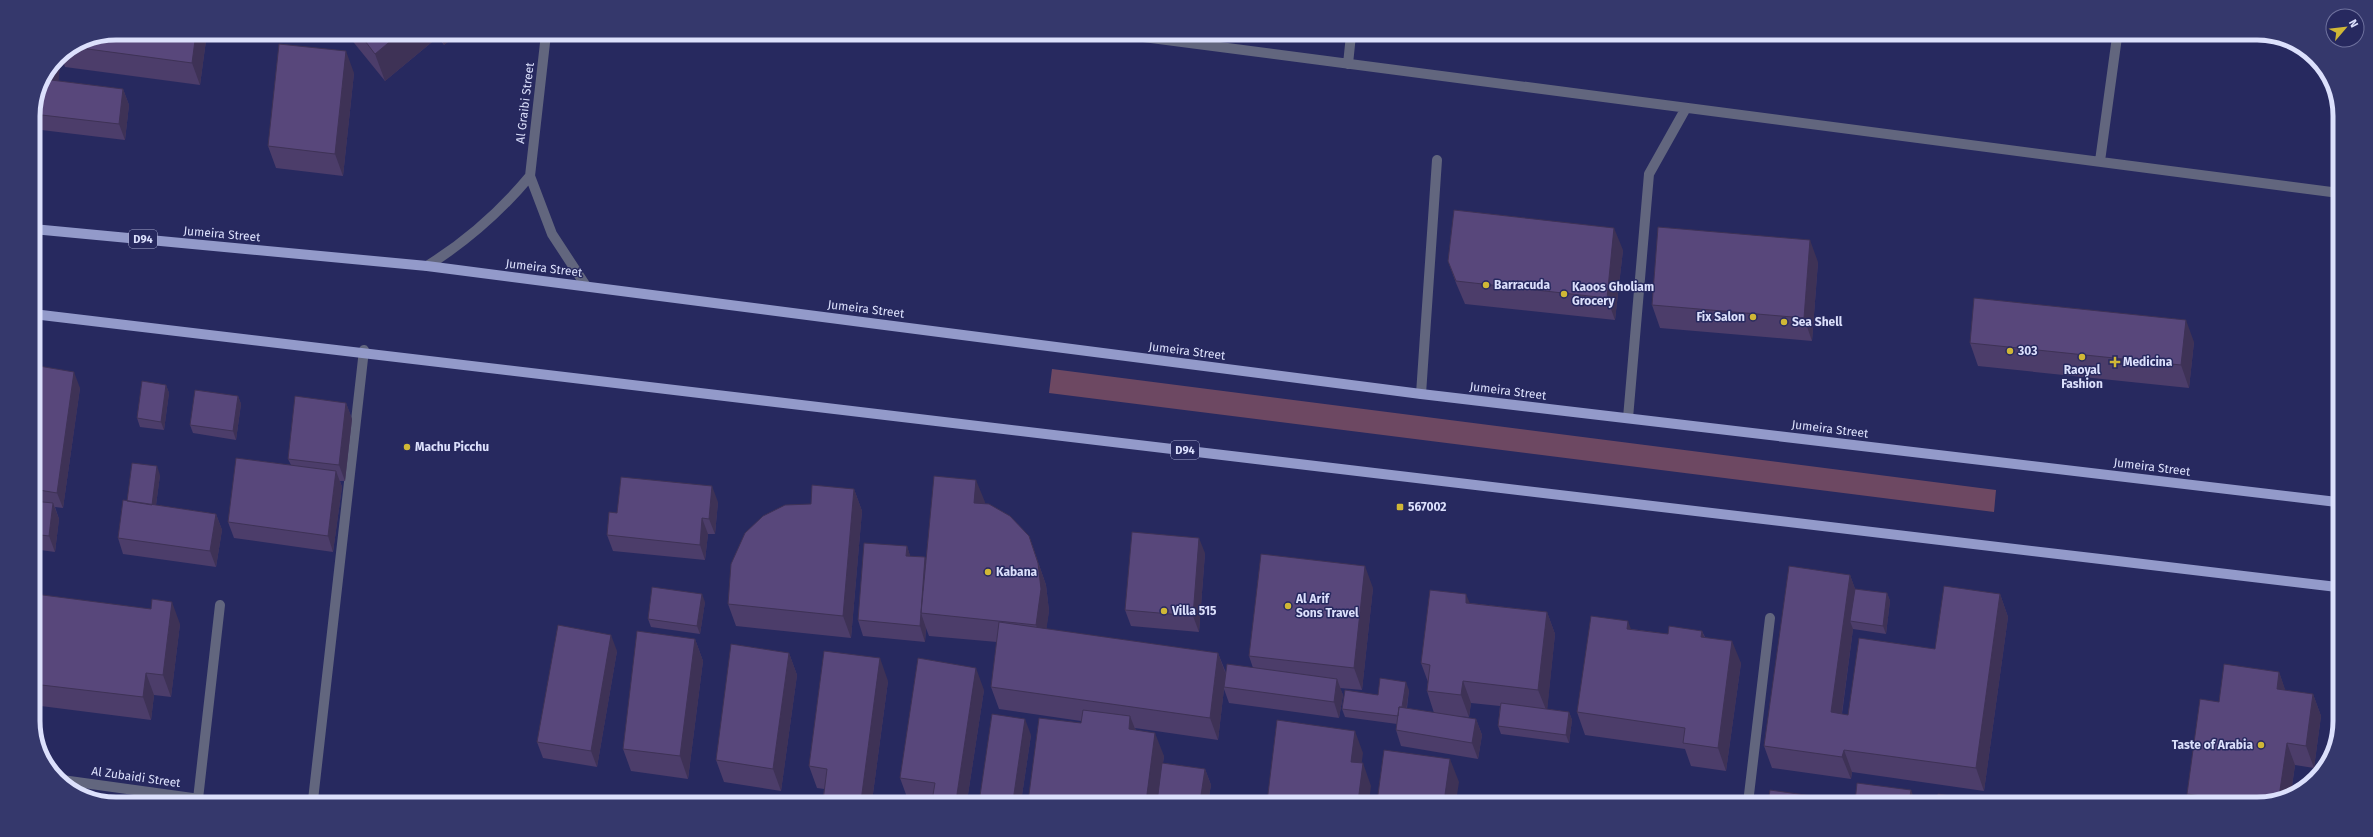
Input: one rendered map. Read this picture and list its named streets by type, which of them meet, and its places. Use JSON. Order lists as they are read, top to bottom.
{
  "streets": {
    "main road": ["Jumeira Street", "D94"],
    "street": ["Al Graibi Street", "Al Zubaidi Street"]
  },
  "crossings": [
    ["Al Graibi Street", "Jumeira Street"]
  ],
  "places": {
    "other": [
      "Barracuda",
      "Kaoos Gholiam Grocery",
      "Fix Salon",
      "Sea Shell",
      "303",
      "Raoyal Fashion",
      "Machu Picchu",
      "Kabana",
      "Al Arif Sons Travel",
      "Villa 515",
      "Taste of Arabia"
    ],
    "health": ["Medicina"],
    "transit": ["567002"]
  },
  "north": "top right"
}
